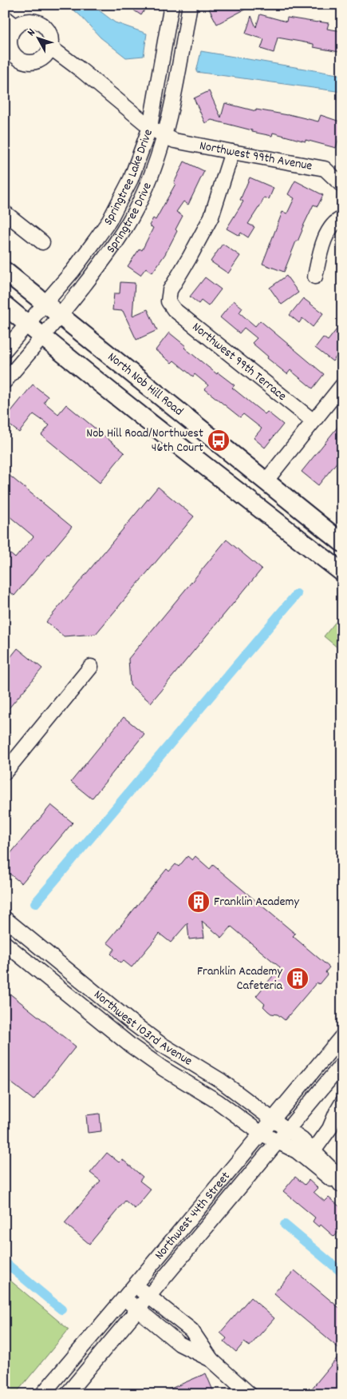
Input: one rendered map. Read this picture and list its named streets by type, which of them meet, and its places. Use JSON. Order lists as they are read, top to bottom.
{
  "streets": {
    "main road": ["North Nob Hill Road"],
    "street": [
      "Northwest 99th Avenue",
      "Springtree Lake Drive",
      "Springtree Drive",
      "Northwest 99th Terrace",
      "Northwest 103rd Avenue",
      "Northwest 44th Street"
    ]
  },
  "crossings": [
    ["Northwest 99th Avenue", "Springtree Lake Drive"],
    ["Northwest 99th Avenue", "Springtree Drive"],
    ["Northwest 99th Avenue", "Northwest 99th Terrace"],
    ["Springtree Lake Drive", "North Nob Hill Road"],
    ["Springtree Drive", "North Nob Hill Road"],
    ["Northwest 103rd Avenue", "Northwest 44th Street"]
  ],
  "places": {
    "bus stop": ["Nob Hill Road/Northwest 46th Court"],
    "building": ["Franklin Academy", "Franklin Academy Cafeteria"]
  },
  "north": "top left"
}
